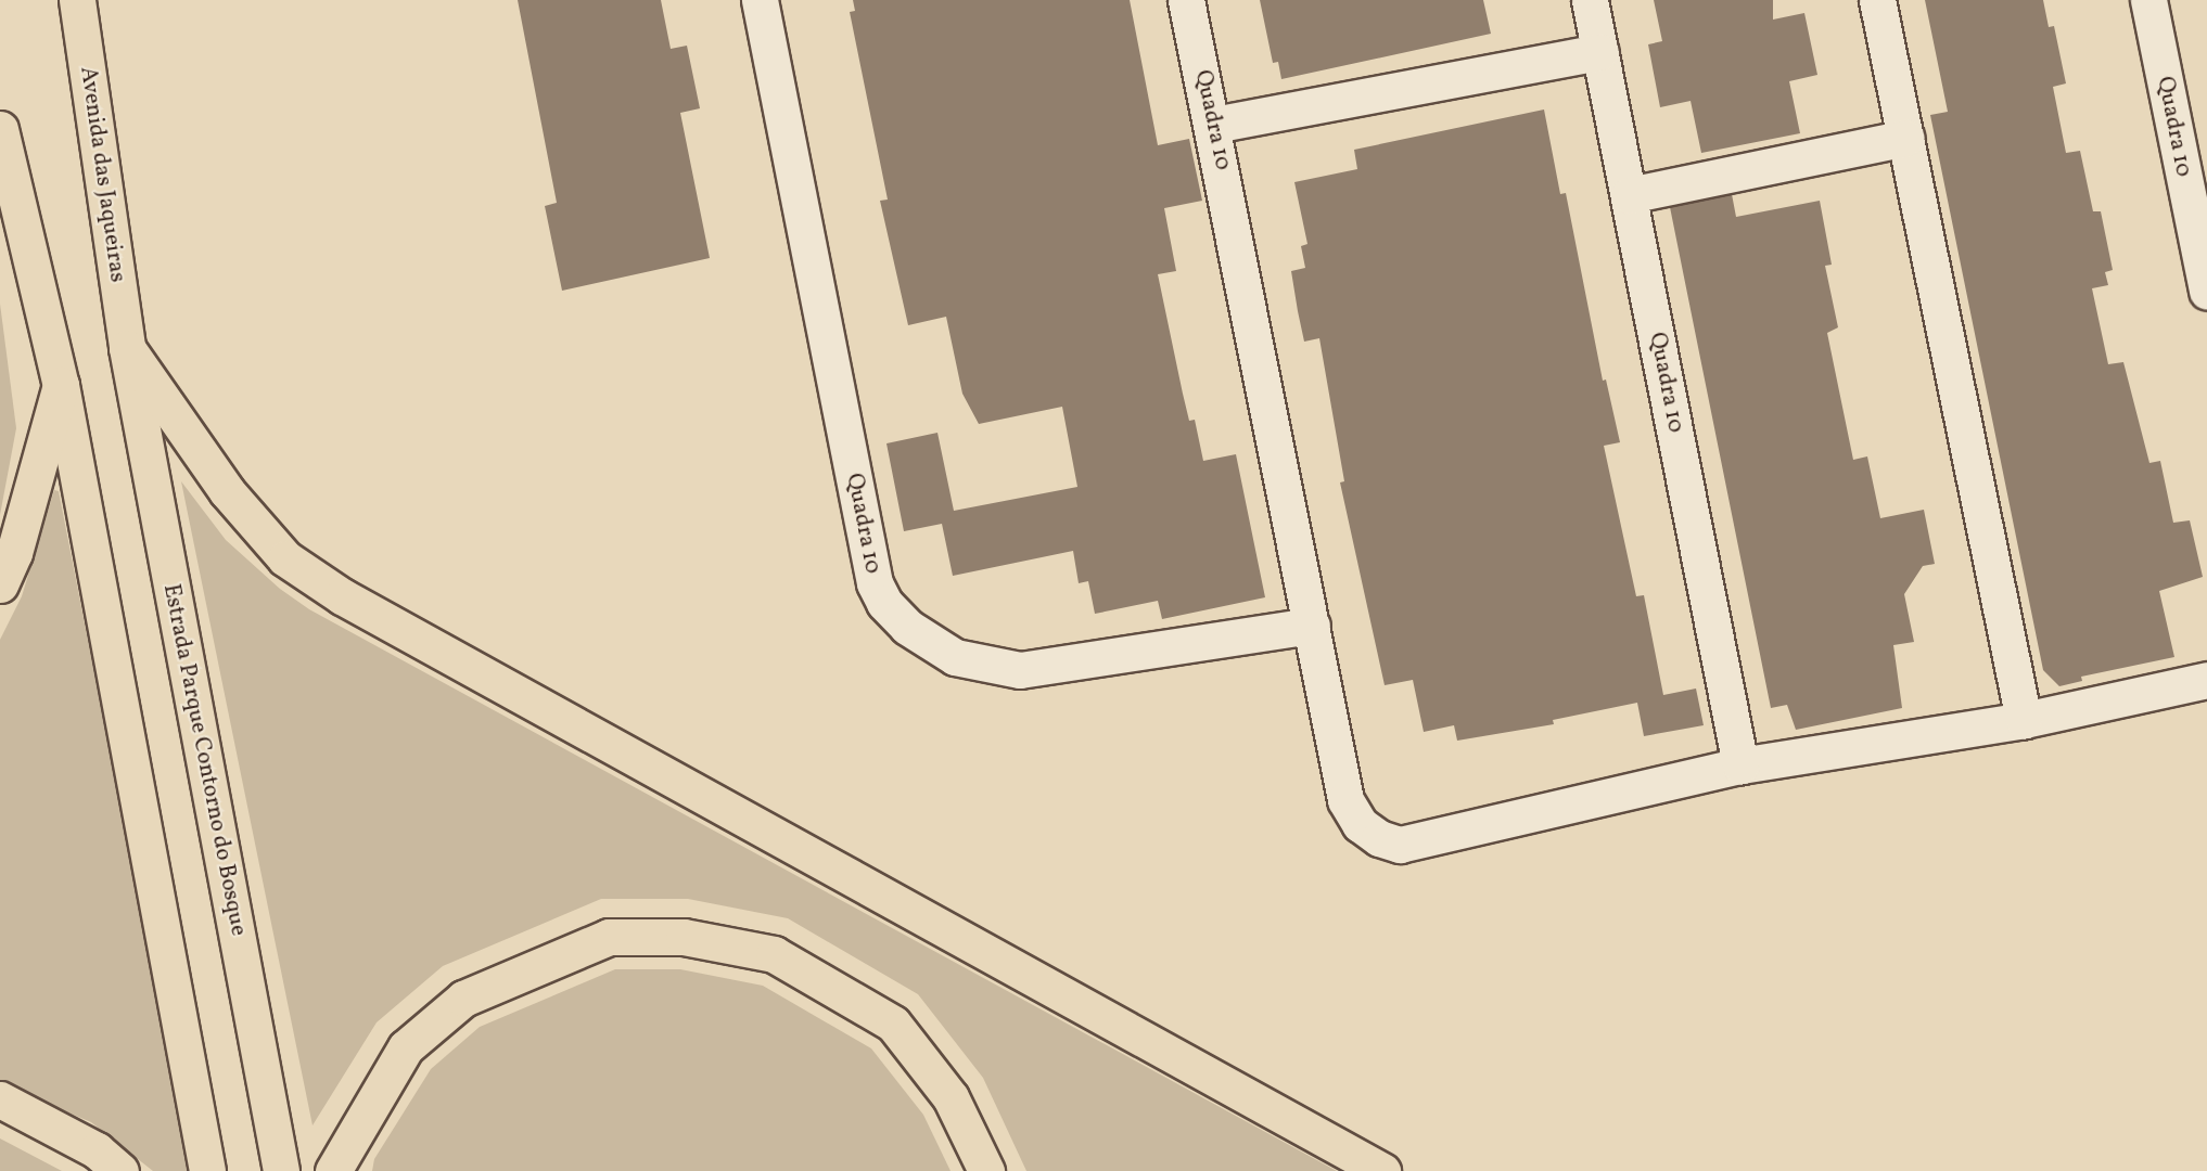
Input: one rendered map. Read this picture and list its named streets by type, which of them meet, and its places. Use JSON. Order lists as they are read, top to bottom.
{
  "streets": {
    "main road": ["Avenida das Jaqueiras", "Estrada Parque Contorno do Bosque"],
    "street": ["Quadra 10"]
  },
  "crossings": [
    ["Avenida das Jaqueiras", "Estrada Parque Contorno do Bosque"]
  ]
}
